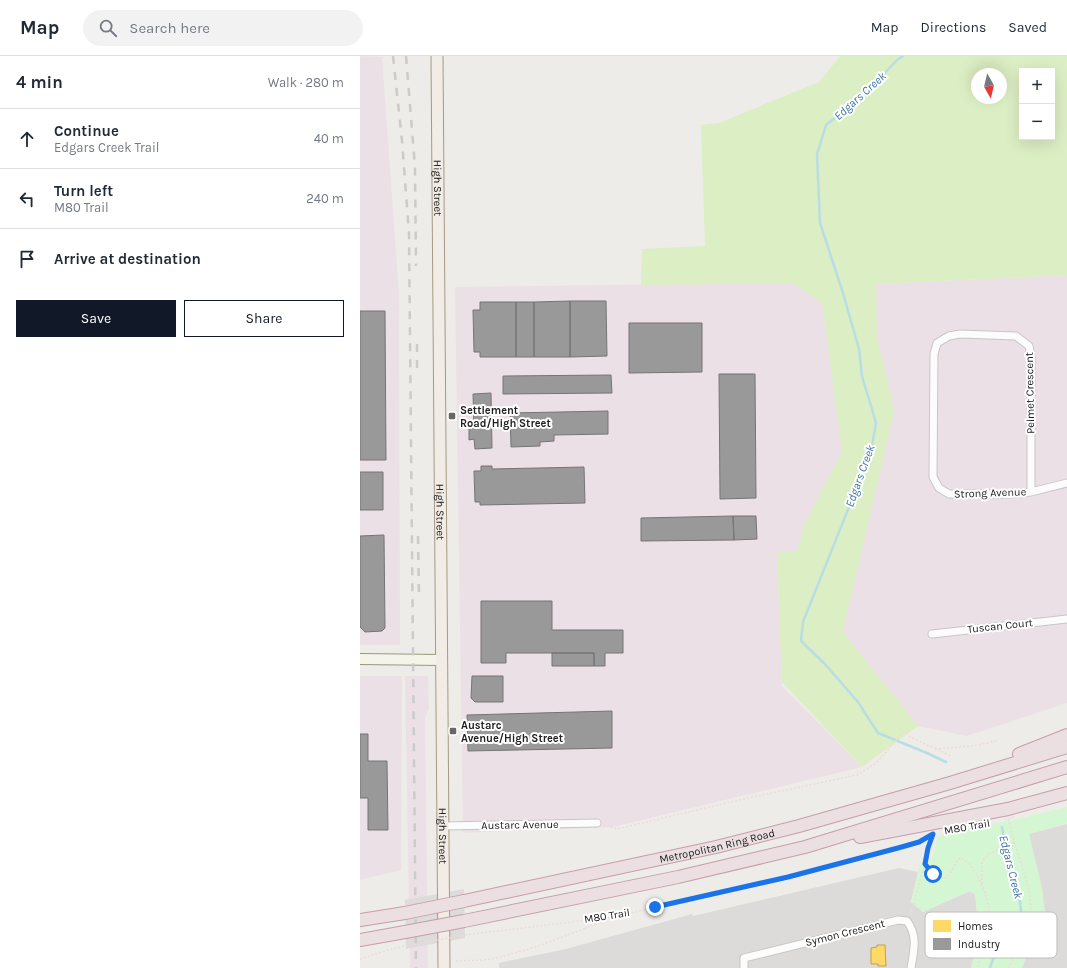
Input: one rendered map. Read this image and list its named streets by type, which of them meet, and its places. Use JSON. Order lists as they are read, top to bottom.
{
  "streets": {
    "highway": ["Metropolitan Ring Road"],
    "main road": ["High Street"],
    "street": [
      "Pelmet Crescent",
      "Strong Avenue",
      "Tuscan Court",
      "Austarc Avenue",
      "Symon Crescent"
    ],
    "path": ["M80 Trail"]
  },
  "crossings": [
    ["High Street", "Austarc Avenue"],
    ["Pelmet Crescent", "Strong Avenue"]
  ],
  "water": ["Edgars Creek"],
  "places": {
    "transit": ["Settlement Road/High Street", "Austarc Avenue/High Street"]
  },
  "legend": ["Homes", "Industry"],
  "north": "bottom",
  "page": {
    "header": "Map",
    "search": "Search here",
    "nav": ["Map", "Directions", "Saved"],
    "heading": ["4 min", "Walk · 280 m"],
    "map_buttons": ["+", "−"],
    "list": [
      ["Continue", "Edgars Creek Trail", "40 m"],
      ["Turn left", "M80 Trail", "240 m"],
      "Arrive at destination"
    ],
    "buttons": ["Save", "Share"]
  }
}
